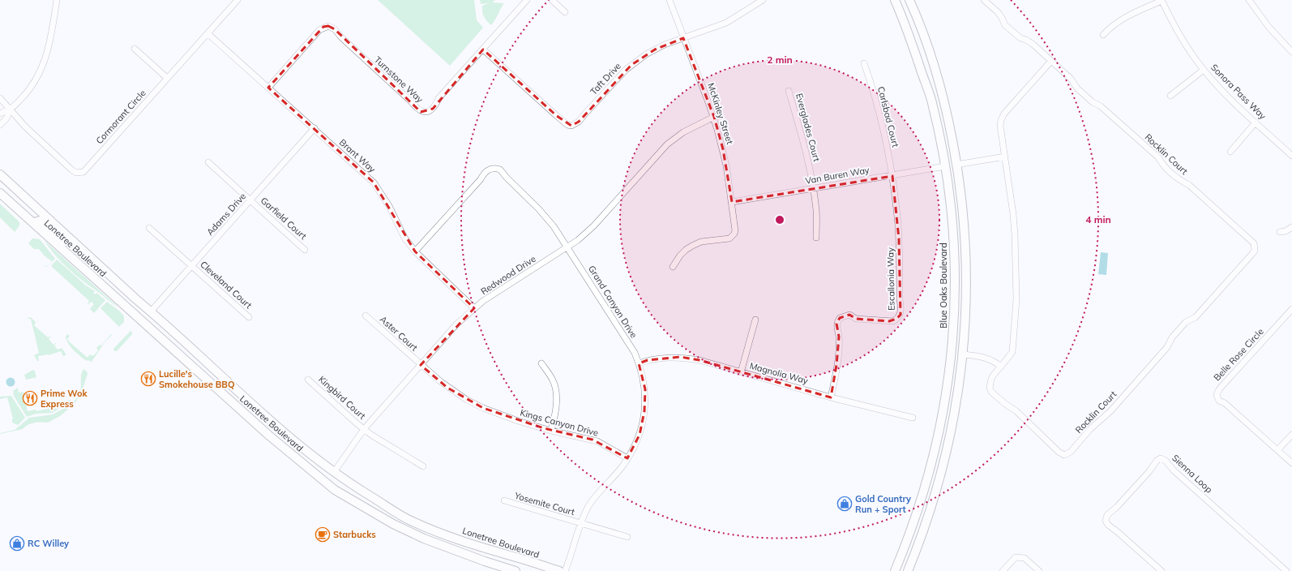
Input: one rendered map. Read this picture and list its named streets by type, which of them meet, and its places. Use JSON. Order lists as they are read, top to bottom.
{
  "streets": {
    "main road": ["Lonetree Boulevard", "Blue Oaks Boulevard"],
    "street": [
      "Taft Drive",
      "Turnstone Way",
      "Sonora Pass Way",
      "McKinley Street",
      "Cormorant Circle",
      "Carlsbad Court",
      "Everglades Court",
      "Rocklin Court",
      "Brant Way",
      "Van Buren Way",
      "Adams Drive",
      "Garfield Court",
      "Redwood Drive",
      "Escallonia Way",
      "Cleveland Court",
      "Grand Canyon Drive",
      "Aster Court",
      "Belle Rose Circle",
      "Magnolia Way",
      "Kingbird Court",
      "Kings Canyon Drive",
      "Sienna Loop",
      "Yosemite Court"
    ]
  },
  "crossings": [
    ["Taft Drive", "Turnstone Way"],
    ["Taft Drive", "McKinley Street"],
    ["Turnstone Way", "Brant Way"],
    ["McKinley Street", "Van Buren Way"],
    ["McKinley Street", "Redwood Drive"],
    ["Cormorant Circle", "Brant Way"],
    ["Carlsbad Court", "Van Buren Way"],
    ["Carlsbad Court", "Escallonia Way"],
    ["Everglades Court", "Van Buren Way"],
    ["Brant Way", "Adams Drive"],
    ["Brant Way", "Redwood Drive"],
    ["Brant Way", "Grand Canyon Drive"],
    ["Van Buren Way", "Escallonia Way"],
    ["Van Buren Way", "Blue Oaks Boulevard"],
    ["Adams Drive", "Garfield Court"],
    ["Adams Drive", "Lonetree Boulevard"],
    ["Adams Drive", "Cleveland Court"],
    ["Lonetree Boulevard", "Redwood Drive"],
    ["Redwood Drive", "Grand Canyon Drive"],
    ["Redwood Drive", "Aster Court"],
    ["Redwood Drive", "Kingbird Court"],
    ["Redwood Drive", "Kings Canyon Drive"],
    ["Escallonia Way", "Magnolia Way"],
    ["Grand Canyon Drive", "Magnolia Way"],
    ["Grand Canyon Drive", "Kings Canyon Drive"],
    ["Grand Canyon Drive", "Yosemite Court"],
    ["Aster Court", "Kings Canyon Drive"]
  ],
  "places": {
    "restaurant": ["Lucille's Smokehouse BBQ", "Prime Wok Express"],
    "shop": ["Gold Country Run + Sport", "RC Willey"],
    "cafe": ["Starbucks"]
  },
  "rings": ["2 min", "4 min"]
}
